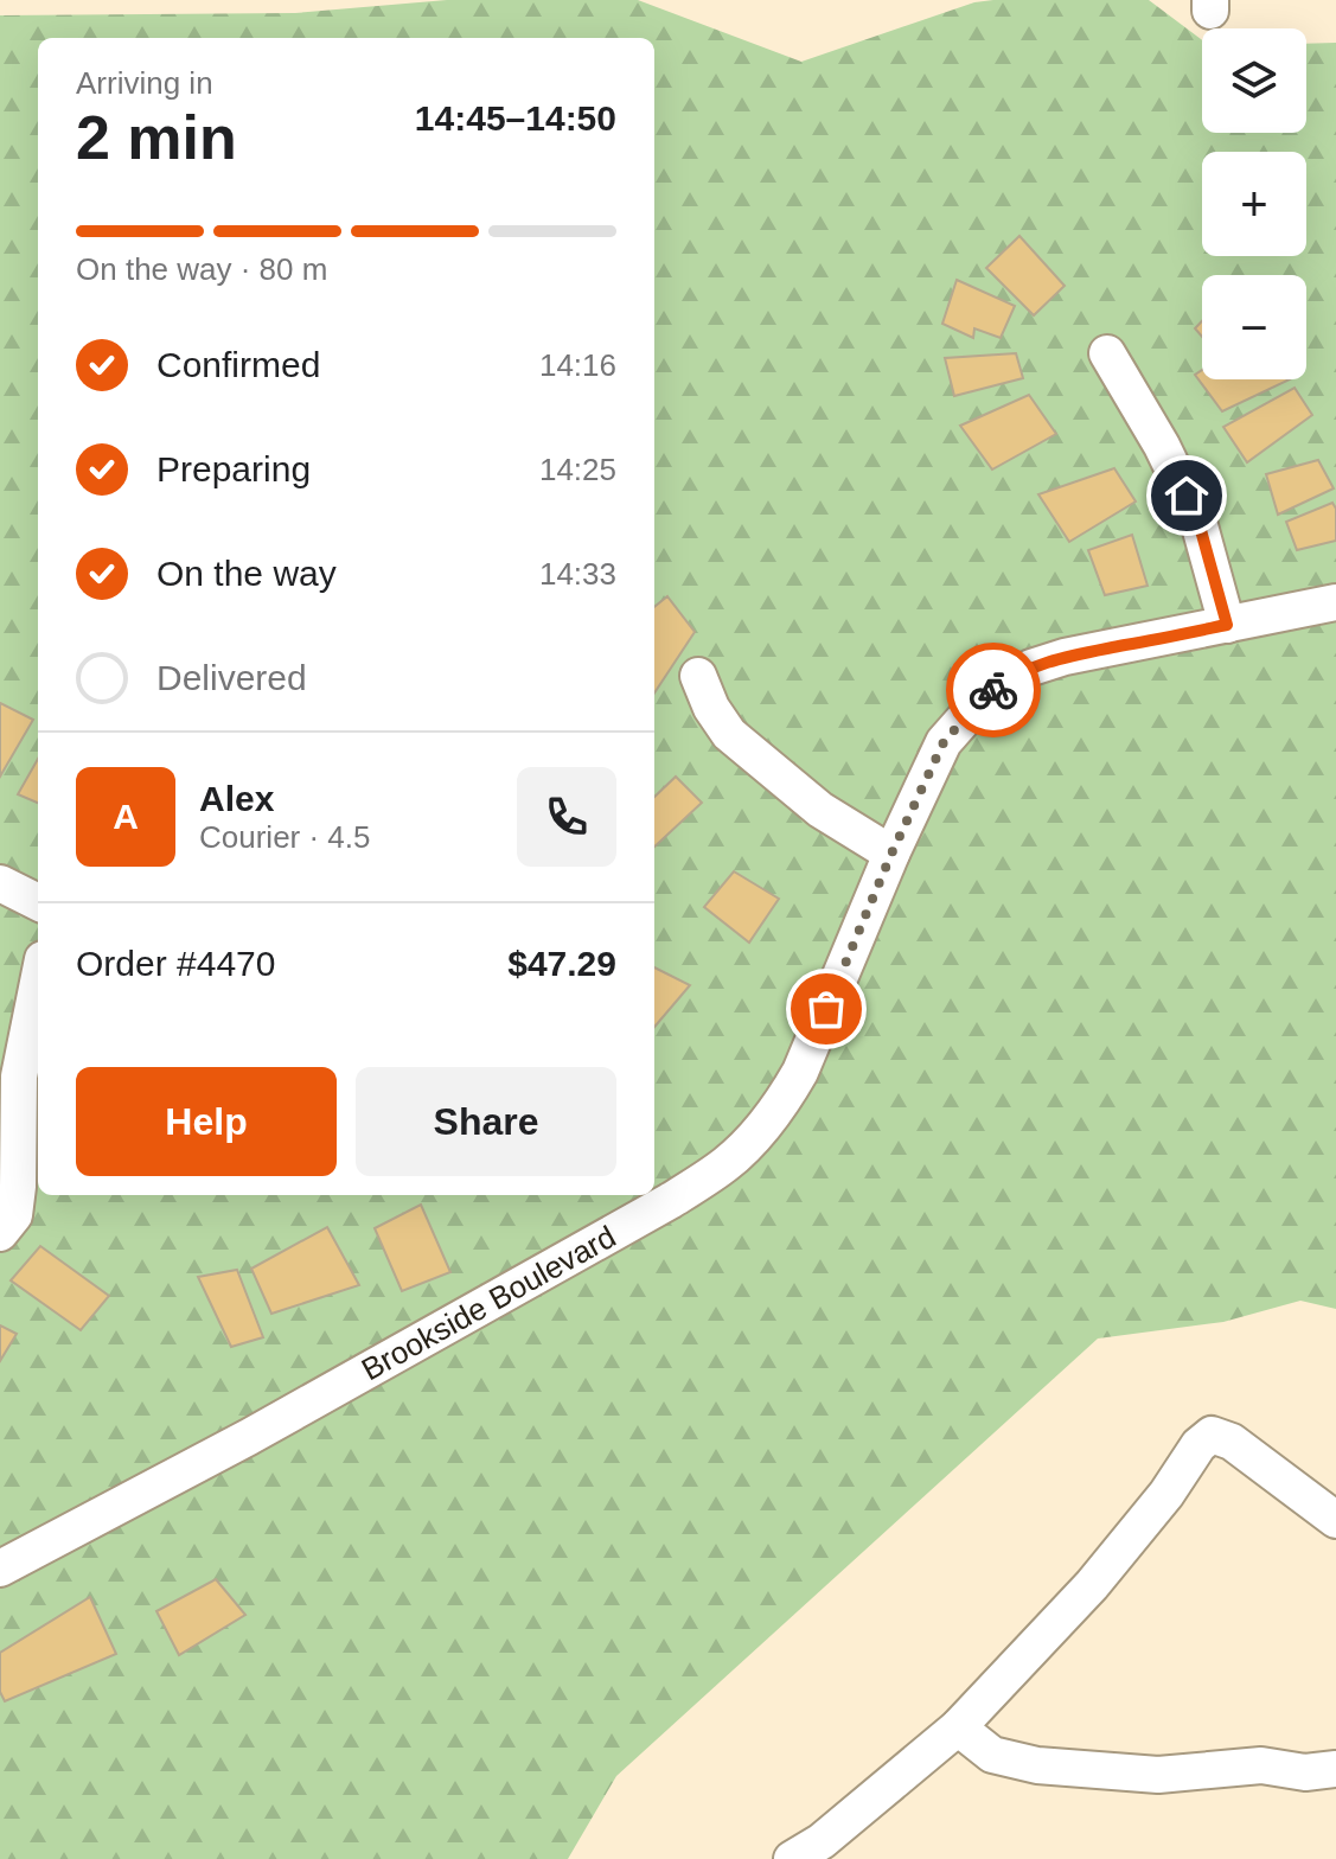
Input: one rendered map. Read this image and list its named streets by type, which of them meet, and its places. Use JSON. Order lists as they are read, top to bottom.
{
  "streets": {
    "street": ["Brookside Boulevard"]
  },
  "page": {
    "map_buttons": ["+", "−"],
    "heading": ["2 min", "Arriving in", "14:45–14:50"],
    "panel": [
      "Alex",
      "Courier · 4.5",
      "Order #4470",
      "$47.29"
    ],
    "bar": "On the way · 80 m",
    "list": [
      ["Confirmed", "14:16"],
      ["Preparing", "14:25"],
      ["On the way", "14:33"],
      "Delivered"
    ],
    "round": "A",
    "buttons": ["Help", "Share"]
  }
}
